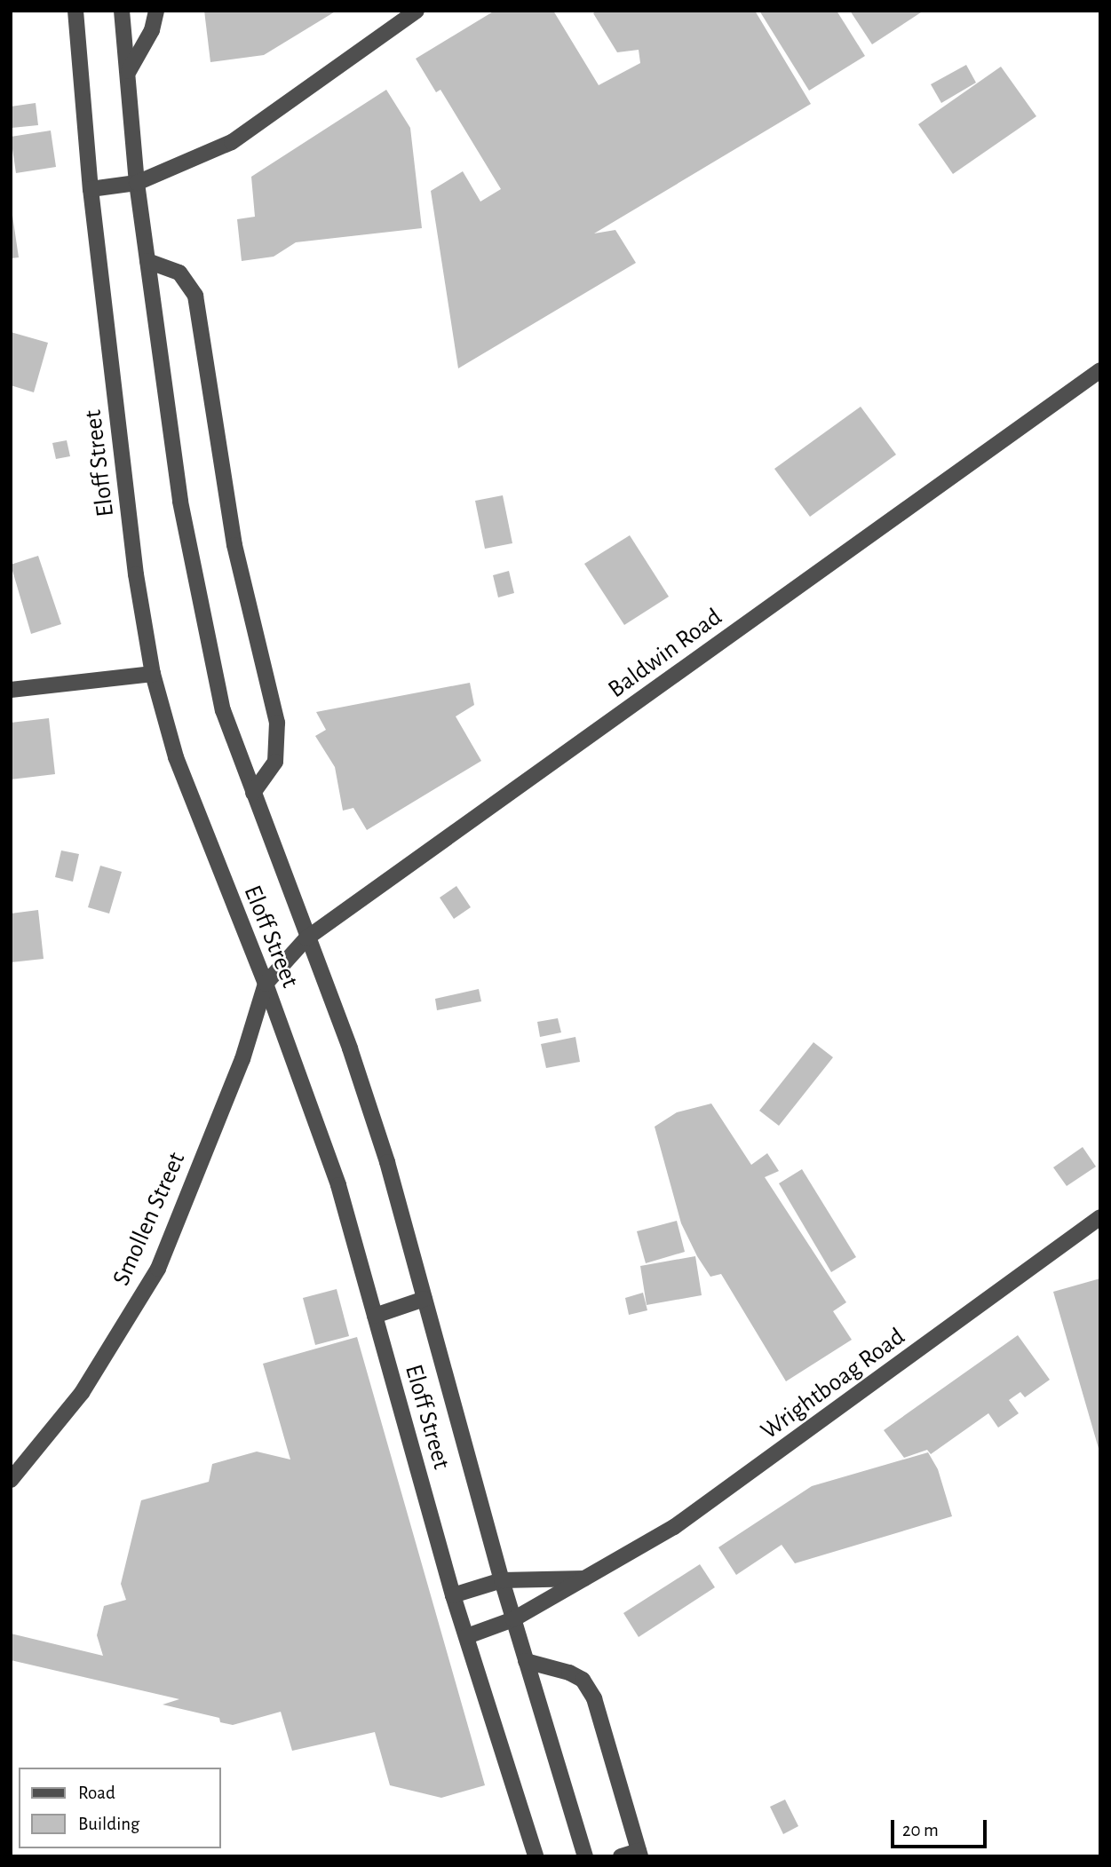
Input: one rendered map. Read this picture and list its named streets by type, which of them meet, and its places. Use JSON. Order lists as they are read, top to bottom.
{
  "streets": {
    "street": [
      "Eloff Street",
      "Baldwin Road",
      "Smollen Street",
      "Wrightboag Road"
    ]
  },
  "crossings": [
    ["Eloff Street", "Baldwin Road"],
    ["Eloff Street", "Smollen Street"],
    ["Eloff Street", "Wrightboag Road"],
    ["Baldwin Road", "Smollen Street"]
  ],
  "legend": ["Road", "Building"],
  "scale_bar": "20 m"
}
